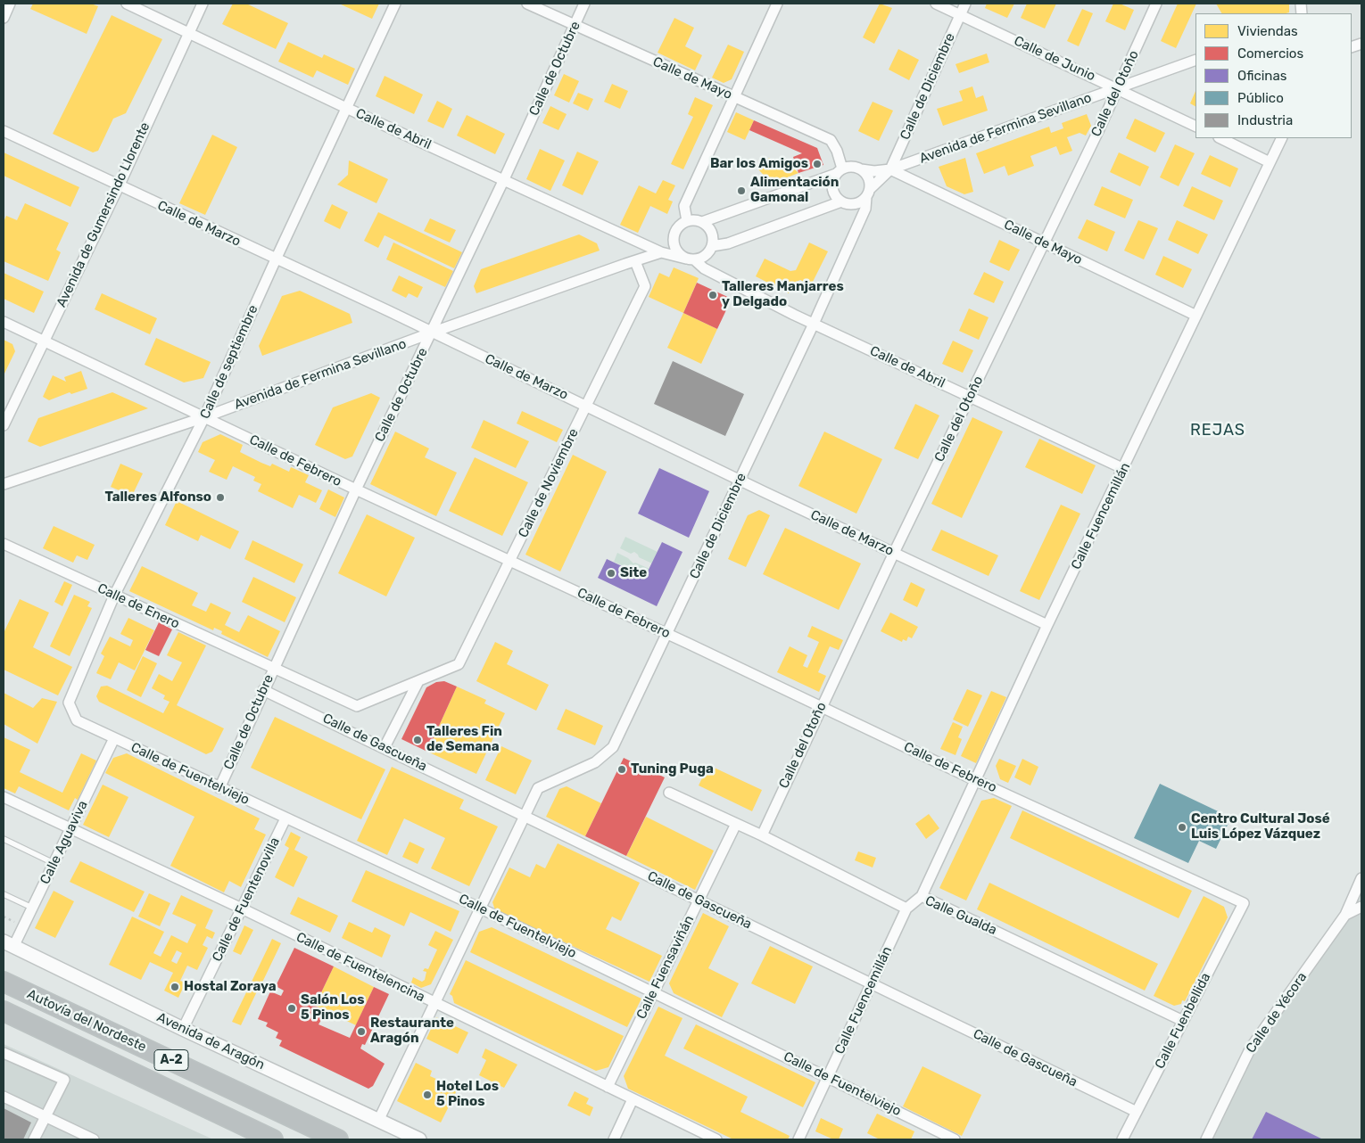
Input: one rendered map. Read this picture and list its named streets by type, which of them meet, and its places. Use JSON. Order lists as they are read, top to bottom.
{
  "streets": {
    "highway": ["Autovía del Nordeste", "A-2"],
    "street": [
      "Calle de Junio",
      "Calle de Octubre",
      "Calle de Mayo",
      "Calle de Diciembre",
      "Calle del Otoño",
      "Avenida de Fermina Sevillano",
      "Calle de Abril",
      "Avenida de Gumersindo Llorente",
      "Calle de Marzo",
      "Calle de septiembre",
      "Calle de Febrero",
      "Calle de Noviembre",
      "Calle Fuencemillán",
      "Calle de Enero",
      "Calle de Gascueña",
      "Calle de Fuentelviejo",
      "Calle Aguaviva",
      "Calle de Fuentenovilla",
      "Calle Gualda",
      "Calle de Fuentelencina",
      "Calle Fuensaviñán",
      "Calle de Yécora",
      "Calle Fuenbellida",
      "Avenida de Aragón"
    ]
  },
  "crossings": [
    ["Calle de Junio", "Calle de Diciembre"],
    ["Calle de Junio", "Calle del Otoño"],
    ["Calle de Junio", "Avenida de Fermina Sevillano"],
    ["Calle de Octubre", "Calle de Mayo"],
    ["Calle de Octubre", "Avenida de Fermina Sevillano"],
    ["Calle de Octubre", "Calle de Abril"],
    ["Calle de Octubre", "Calle de Marzo"],
    ["Calle de Octubre", "Calle de Febrero"],
    ["Calle de Octubre", "Calle de Noviembre"],
    ["Calle de Octubre", "Calle de Enero"],
    ["Calle de Octubre", "Calle de Gascueña"],
    ["Calle de Octubre", "Calle de Fuentelviejo"],
    ["Calle de Mayo", "Calle de Diciembre"],
    ["Calle de Mayo", "Calle del Otoño"],
    ["Calle de Mayo", "Avenida de Fermina Sevillano"],
    ["Calle de Mayo", "Calle Fuencemillán"],
    ["Calle de Diciembre", "Avenida de Fermina Sevillano"],
    ["Calle de Diciembre", "Calle de Abril"],
    ["Calle de Diciembre", "Calle de Marzo"],
    ["Calle de Diciembre", "Calle de Febrero"],
    ["Calle de Diciembre", "Calle de Gascueña"],
    ["Calle de Diciembre", "Calle de Fuentelviejo"],
    ["Calle de Diciembre", "Calle de Fuentelencina"],
    ["Calle de Diciembre", "Avenida de Aragón"],
    ["Calle del Otoño", "Avenida de Fermina Sevillano"],
    ["Calle del Otoño", "Calle de Abril"],
    ["Calle del Otoño", "Calle de Marzo"],
    ["Calle del Otoño", "Calle de Febrero"],
    ["Calle del Otoño", "Calle Gualda"],
    ["Avenida de Fermina Sevillano", "Calle de Abril"],
    ["Avenida de Fermina Sevillano", "Calle de Marzo"],
    ["Avenida de Fermina Sevillano", "Calle de septiembre"],
    ["Avenida de Fermina Sevillano", "Calle de Febrero"],
    ["Avenida de Fermina Sevillano", "Calle de Noviembre"],
    ["Calle de Abril", "Avenida de Gumersindo Llorente"],
    ["Calle de Abril", "Calle de septiembre"],
    ["Calle de Abril", "Calle Fuencemillán"],
    ["Avenida de Gumersindo Llorente", "Calle de Marzo"],
    ["Avenida de Gumersindo Llorente", "Calle de Febrero"],
    ["Calle de Marzo", "Calle de septiembre"],
    ["Calle de Marzo", "Calle de Noviembre"],
    ["Calle de Marzo", "Calle Fuencemillán"],
    ["Calle de septiembre", "Calle de Febrero"],
    ["Calle de septiembre", "Calle de Enero"],
    ["Calle de septiembre", "Calle de Fuentelviejo"],
    ["Calle de Febrero", "Calle de Noviembre"],
    ["Calle de Febrero", "Calle Fuencemillán"],
    ["Calle de Febrero", "Calle Fuenbellida"],
    ["Calle de Noviembre", "Calle de Enero"],
    ["Calle Fuencemillán", "Calle de Gascueña"],
    ["Calle Fuencemillán", "Calle de Fuentelviejo"],
    ["Calle Fuencemillán", "Calle Gualda"],
    ["Calle de Gascueña", "Calle Fuensaviñán"],
    ["Calle de Gascueña", "Calle Fuenbellida"],
    ["Calle de Fuentelviejo", "Calle Aguaviva"],
    ["Calle de Fuentelviejo", "Calle de Fuentenovilla"],
    ["Calle de Fuentelviejo", "Calle Fuensaviñán"],
    ["Calle Aguaviva", "Calle de Fuentelencina"],
    ["Calle Aguaviva", "Avenida de Aragón"],
    ["Calle de Fuentenovilla", "Calle de Fuentelencina"],
    ["Calle de Fuentenovilla", "Avenida de Aragón"],
    ["Calle Gualda", "Calle Fuensaviñán"],
    ["Calle Gualda", "Calle Fuenbellida"],
    ["Calle de Fuentelencina", "Calle Fuensaviñán"]
  ],
  "districts": ["REJAS"],
  "places": [
    "Bar los Amigos",
    "Alimentación Gamonal",
    "Talleres Manjarres y Delgado",
    "Talleres Alfonso",
    "Site",
    "Talleres Fin de Semana",
    "Tuning Puga",
    "Centro Cultural José Luis López Vázquez",
    "Hostal Zoraya",
    "Salón Los 5 Pinos",
    "Restaurante Aragón",
    "Hotel Los 5 Pinos"
  ],
  "legend": [
    "Viviendas",
    "Comercios",
    "Oficinas",
    "Público",
    "Industria"
  ]
}
